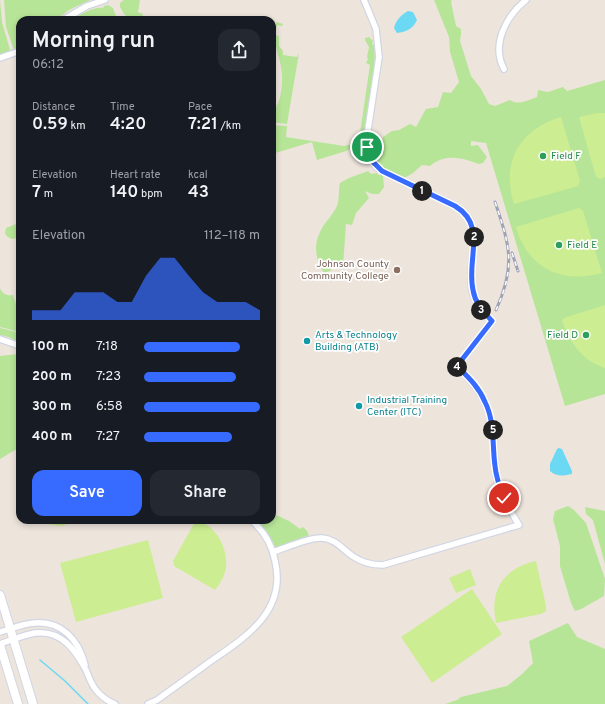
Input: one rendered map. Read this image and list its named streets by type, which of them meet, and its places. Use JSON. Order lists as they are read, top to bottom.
{
  "places": [
    "Field F",
    "Field E",
    "Johnson County Community College",
    "Field D",
    "Arts & Technology Building (ATB)",
    "Industrial Training Center (ITC)"
  ],
  "page": {
    "heading": ["Morning run", "06:12"],
    "stats": [
      ["Distance", "0.59 km"],
      ["Time", "4:20"],
      ["Pace", "7:21 /km"],
      ["Elevation", "7 m"],
      ["Heart rate", "140 bpm"],
      ["kcal", "43"]
    ],
    "pins": [
      "1",
      "2",
      "3",
      "4",
      "5"
    ],
    "chart": ["Elevation", "112–118 m"],
    "list": [
      {
        "name": "100 m",
        "note": "7:18"
      },
      {
        "name": "200 m",
        "note": "7:23"
      },
      {
        "name": "300 m",
        "note": "6:58"
      },
      {
        "name": "400 m",
        "note": "7:27"
      }
    ],
    "buttons": ["Save", "Share"]
  }
}
